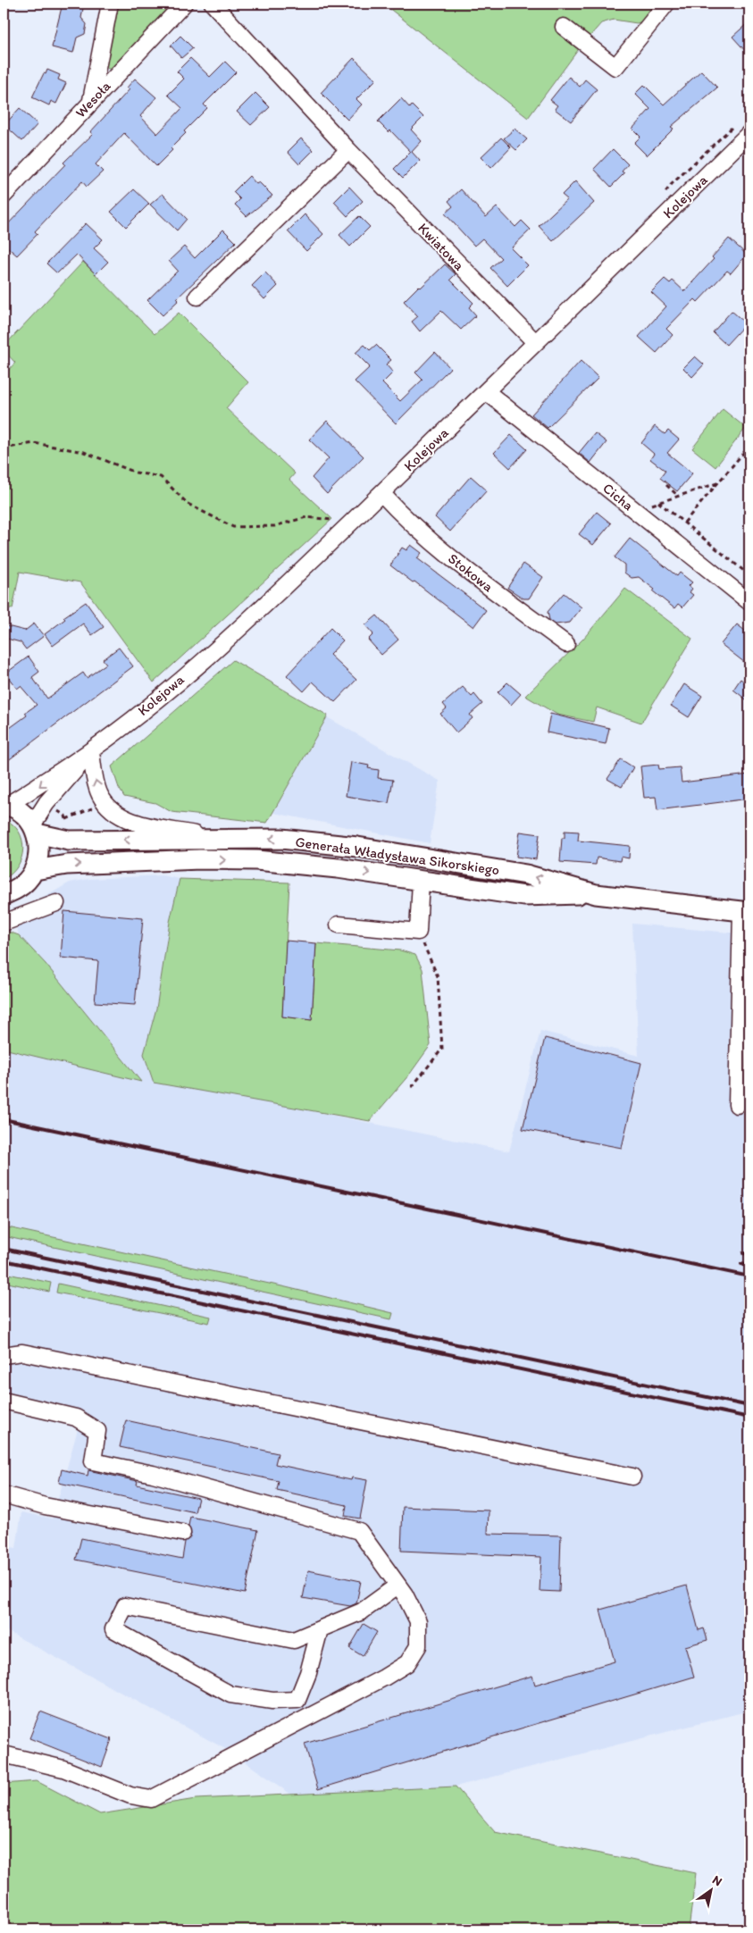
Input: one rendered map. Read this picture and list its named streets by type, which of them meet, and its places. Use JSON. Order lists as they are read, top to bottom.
{
  "streets": {
    "main road": ["Generała Władysława Sikorskiego"],
    "street": [
      "Wesoła",
      "Kolejowa",
      "Kwiatowa",
      "Cicha",
      "Stokowa"
    ]
  },
  "crossings": [
    ["Kolejowa", "Kwiatowa"],
    ["Kolejowa", "Cicha"],
    ["Kolejowa", "Stokowa"],
    ["Kolejowa", "Generała Władysława Sikorskiego"]
  ],
  "north": "top right"
}
